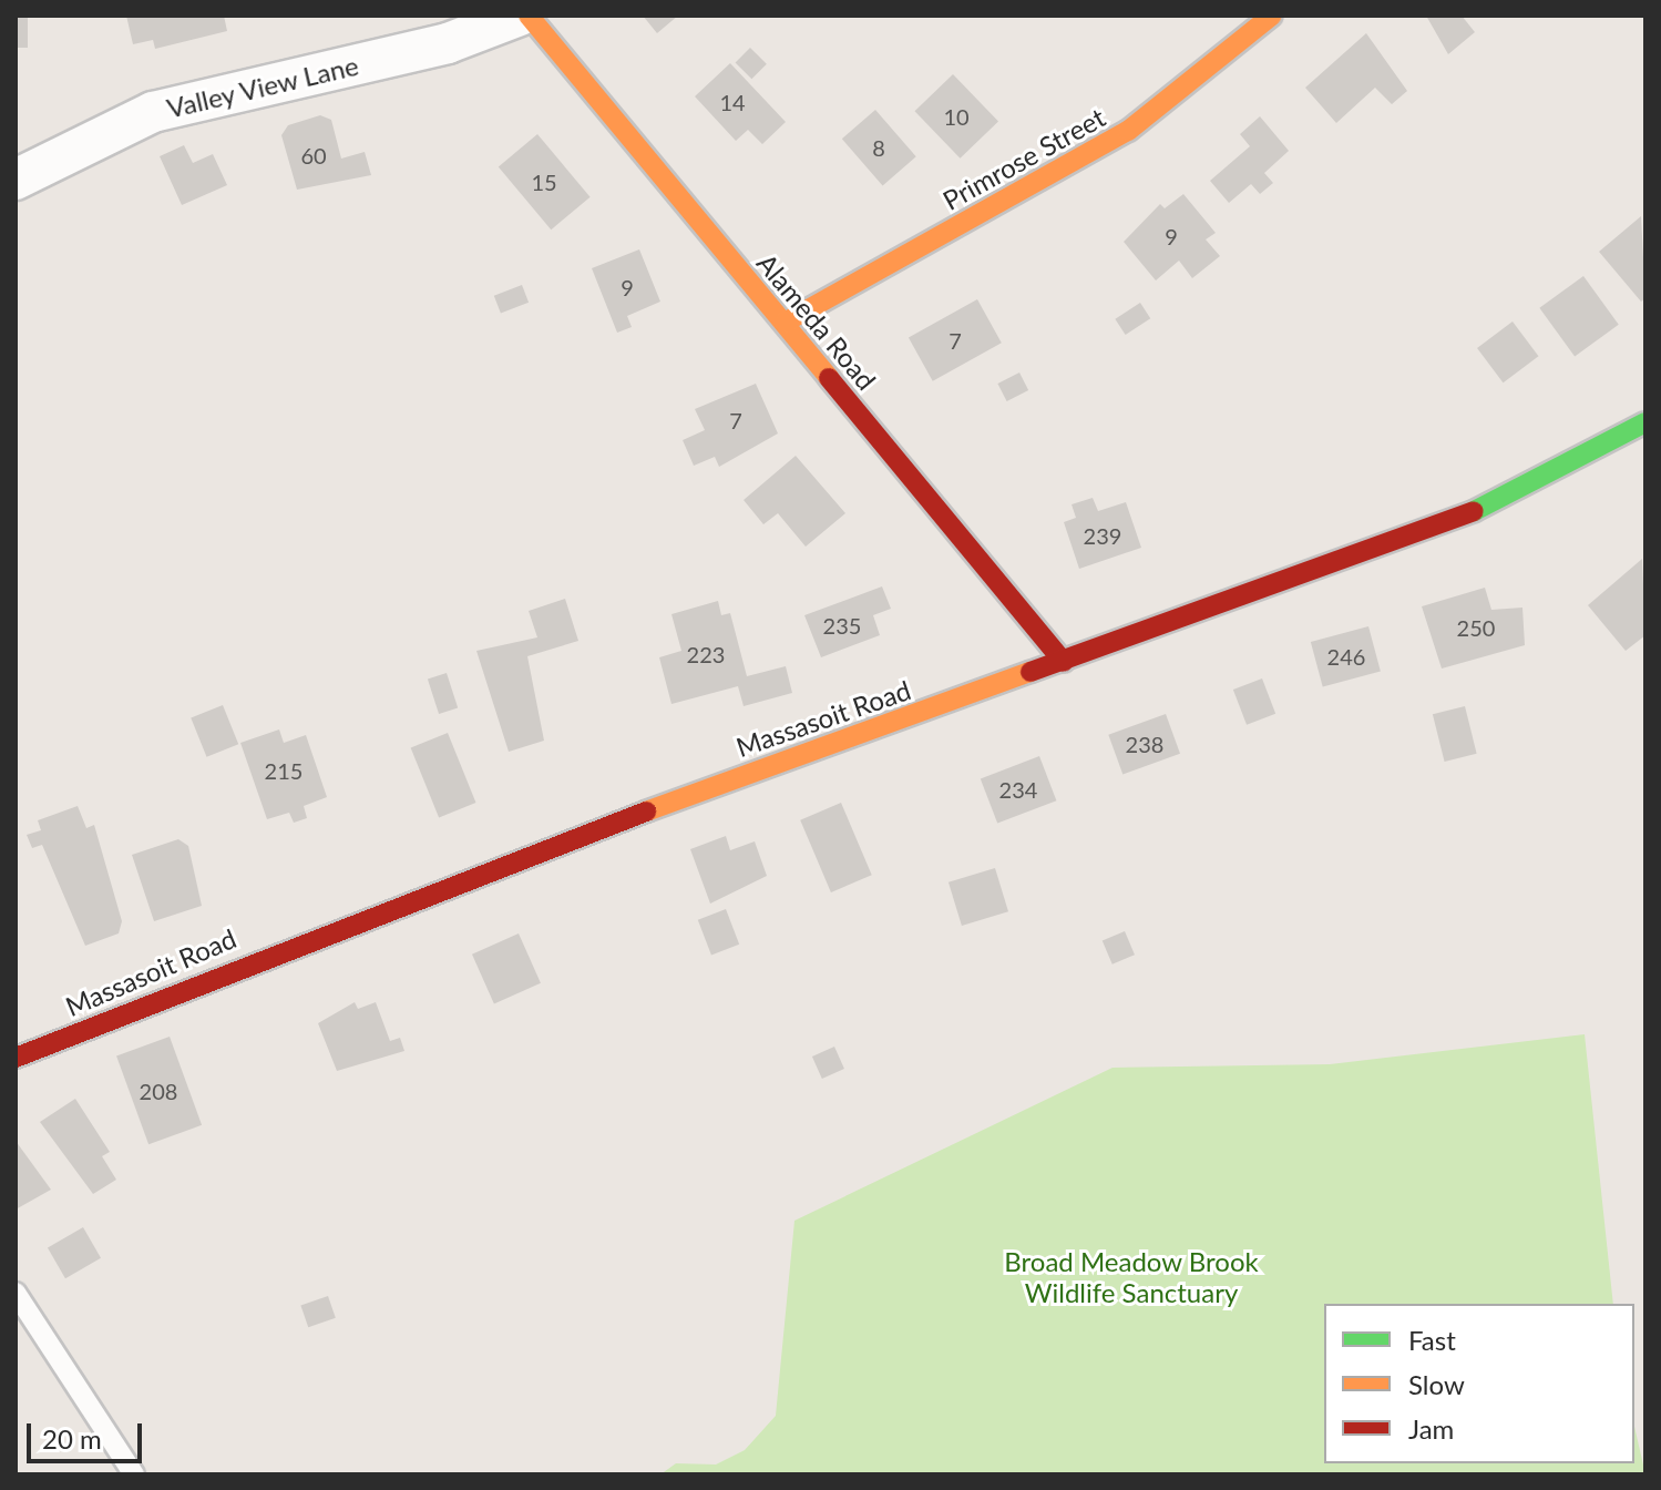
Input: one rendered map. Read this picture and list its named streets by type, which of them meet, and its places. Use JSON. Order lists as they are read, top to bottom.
{
  "streets": {
    "main road": ["Primrose Street", "Alameda Road", "Massasoit Road"],
    "street": ["Valley View Lane"]
  },
  "crossings": [
    ["Primrose Street", "Alameda Road"],
    ["Alameda Road", "Massasoit Road"]
  ],
  "parks": ["Broad Meadow Brook Wildlife Sanctuary"],
  "house_numbers": [
    "14",
    "10",
    "8",
    "60",
    "15",
    "9",
    "9",
    "7",
    "7",
    "239",
    "235",
    "250",
    "223",
    "246",
    "238",
    "215",
    "234",
    "208"
  ],
  "legend": ["Fast", "Slow", "Jam"],
  "scale_bar": "20 m"
}
